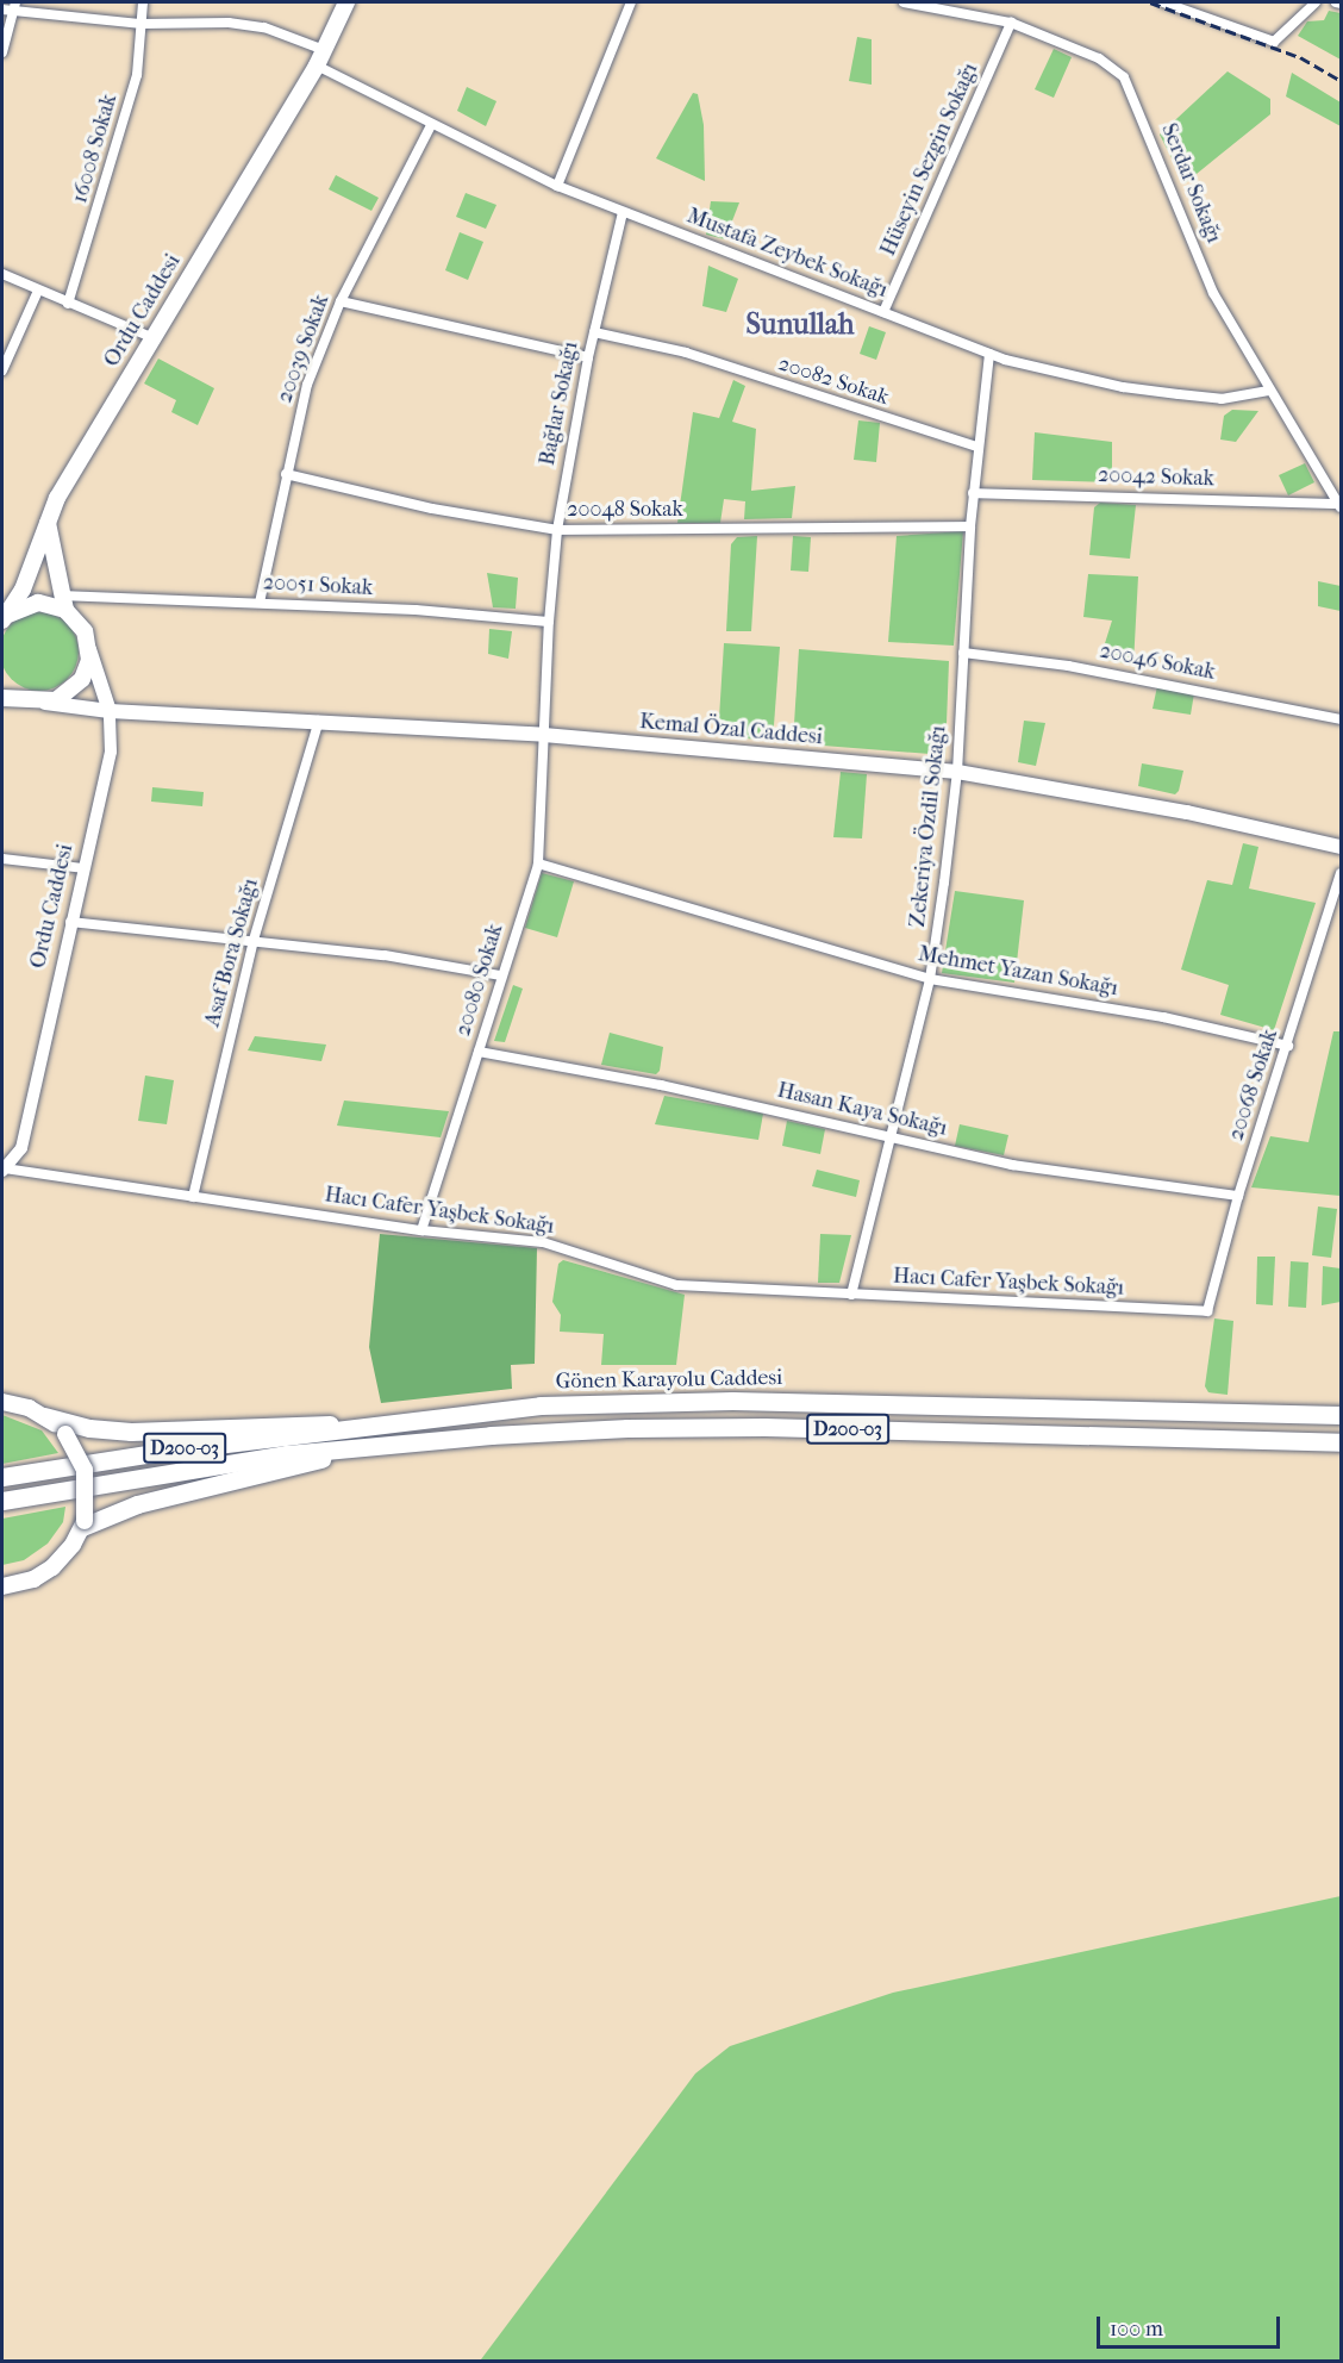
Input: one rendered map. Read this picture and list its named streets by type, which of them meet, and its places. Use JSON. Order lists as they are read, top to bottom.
{
  "streets": {
    "highway": ["Gönen Karayolu Caddesi", "D200-03"],
    "main road": ["Ordu Caddesi", "Kemal Özal Caddesi"],
    "street": [
      "16008 Sokak",
      "Hüseyin Sezgin Sokağı",
      "Serdar Sokağı",
      "Mustafa Zeybek Sokağı",
      "20039 Sokak",
      "20082 Sokak",
      "Bağlar Sokağı",
      "20042 Sokak",
      "20048 Sokak",
      "20051 Sokak",
      "20046 Sokak",
      "Zekeriya Özdil Sokağı",
      "Asaf Bora Sokağı",
      "Mehmet Yazan Sokağı",
      "20080 Sokak",
      "20068 Sokak",
      "Hasan Kaya Sokağı",
      "Hacı Cafer Yaşbek Sokağı"
    ]
  },
  "crossings": [
    ["16008 Sokak", "Mustafa Zeybek Sokağı"],
    ["Hüseyin Sezgin Sokağı", "Serdar Sokağı"],
    ["Hüseyin Sezgin Sokağı", "Mustafa Zeybek Sokağı"],
    ["Serdar Sokağı", "Mustafa Zeybek Sokağı"],
    ["Serdar Sokağı", "20042 Sokak"],
    ["Mustafa Zeybek Sokağı", "Ordu Caddesi"],
    ["Mustafa Zeybek Sokağı", "20039 Sokak"],
    ["Mustafa Zeybek Sokağı", "Bağlar Sokağı"],
    ["Mustafa Zeybek Sokağı", "Zekeriya Özdil Sokağı"],
    ["Ordu Caddesi", "20051 Sokak"],
    ["Ordu Caddesi", "Kemal Özal Caddesi"],
    ["Ordu Caddesi", "Hacı Cafer Yaşbek Sokağı"],
    ["20039 Sokak", "20048 Sokak"],
    ["20039 Sokak", "20051 Sokak"],
    ["20082 Sokak", "Bağlar Sokağı"],
    ["20082 Sokak", "Zekeriya Özdil Sokağı"],
    ["Bağlar Sokağı", "20048 Sokak"],
    ["Bağlar Sokağı", "20051 Sokak"],
    ["Bağlar Sokağı", "Kemal Özal Caddesi"],
    ["Bağlar Sokağı", "20080 Sokak"],
    ["20042 Sokak", "Zekeriya Özdil Sokağı"],
    ["20048 Sokak", "Zekeriya Özdil Sokağı"],
    ["20046 Sokak", "Zekeriya Özdil Sokağı"],
    ["Kemal Özal Caddesi", "Zekeriya Özdil Sokağı"],
    ["Kemal Özal Caddesi", "Asaf Bora Sokağı"],
    ["Kemal Özal Caddesi", "20080 Sokak"],
    ["Zekeriya Özdil Sokağı", "Mehmet Yazan Sokağı"],
    ["Zekeriya Özdil Sokağı", "Hasan Kaya Sokağı"],
    ["Zekeriya Özdil Sokağı", "Hacı Cafer Yaşbek Sokağı"],
    ["Asaf Bora Sokağı", "Hacı Cafer Yaşbek Sokağı"],
    ["Mehmet Yazan Sokağı", "20080 Sokak"],
    ["Mehmet Yazan Sokağı", "20068 Sokak"],
    ["20080 Sokak", "Hasan Kaya Sokağı"],
    ["20080 Sokak", "Hacı Cafer Yaşbek Sokağı"],
    ["20068 Sokak", "Hasan Kaya Sokağı"],
    ["20068 Sokak", "Hacı Cafer Yaşbek Sokağı"]
  ],
  "districts": ["Sunullah"],
  "scale_bar": "100 m"
}
